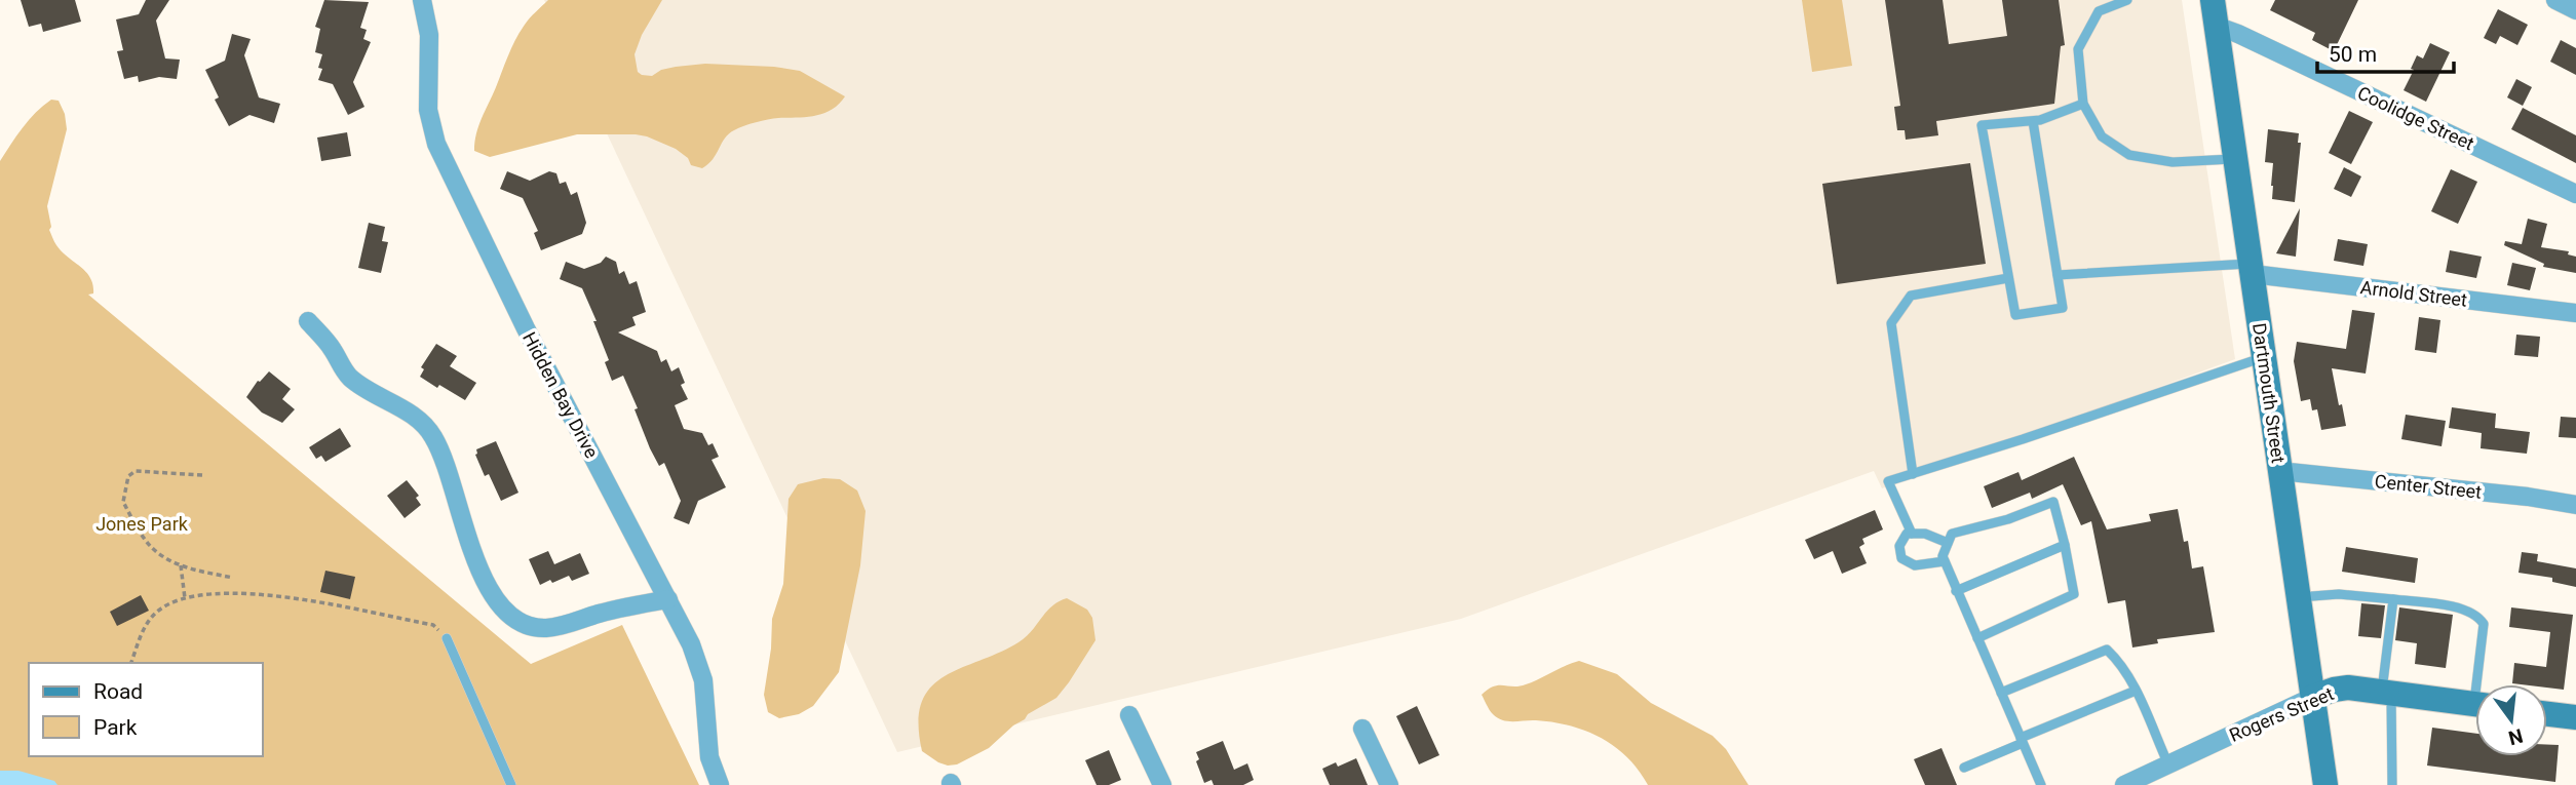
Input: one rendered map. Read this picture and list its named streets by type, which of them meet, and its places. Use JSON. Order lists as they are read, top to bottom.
{
  "streets": {
    "main road": ["Dartmouth Street", "Rogers Street"],
    "street": [
      "Coolidge Street",
      "Arnold Street",
      "Hidden Bay Drive",
      "Center Street"
    ]
  },
  "crossings": [
    ["Coolidge Street", "Dartmouth Street"],
    ["Arnold Street", "Dartmouth Street"],
    ["Dartmouth Street", "Center Street"],
    ["Dartmouth Street", "Rogers Street"]
  ],
  "parks": ["Jones Park"],
  "legend": ["Road", "Park"],
  "scale_bar": "50 m",
  "north": "bottom"
}
